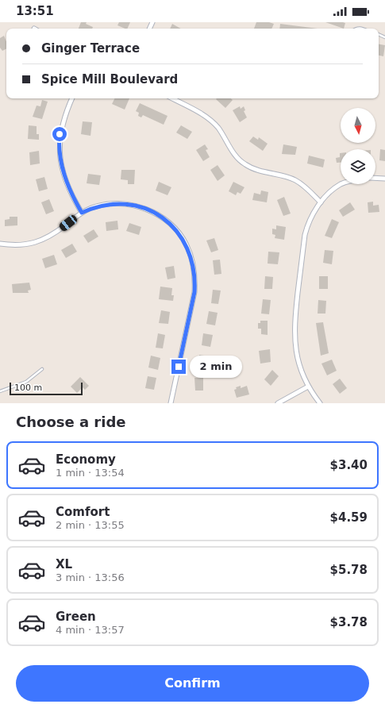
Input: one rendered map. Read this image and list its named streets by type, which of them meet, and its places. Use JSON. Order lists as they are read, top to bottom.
{
  "scale_bar": "100 m",
  "north": "bottom",
  "page": {
    "status": "13:51",
    "banner": ["Ginger Terrace", "Spice Mill Boulevard"],
    "bubble": "2 min",
    "scale": "100 m",
    "heading": "Choose a ride",
    "list": [
      {
        "name": "Economy",
        "note": "1 min · 13:54",
        "value": "$3.40"
      },
      {
        "name": "Comfort",
        "note": "2 min · 13:55",
        "value": "$4.59"
      },
      {
        "name": "XL",
        "note": "3 min · 13:56",
        "value": "$5.78"
      },
      {
        "name": "Green",
        "note": "4 min · 13:57",
        "value": "$3.78"
      }
    ],
    "buttons": "Confirm"
  }
}
